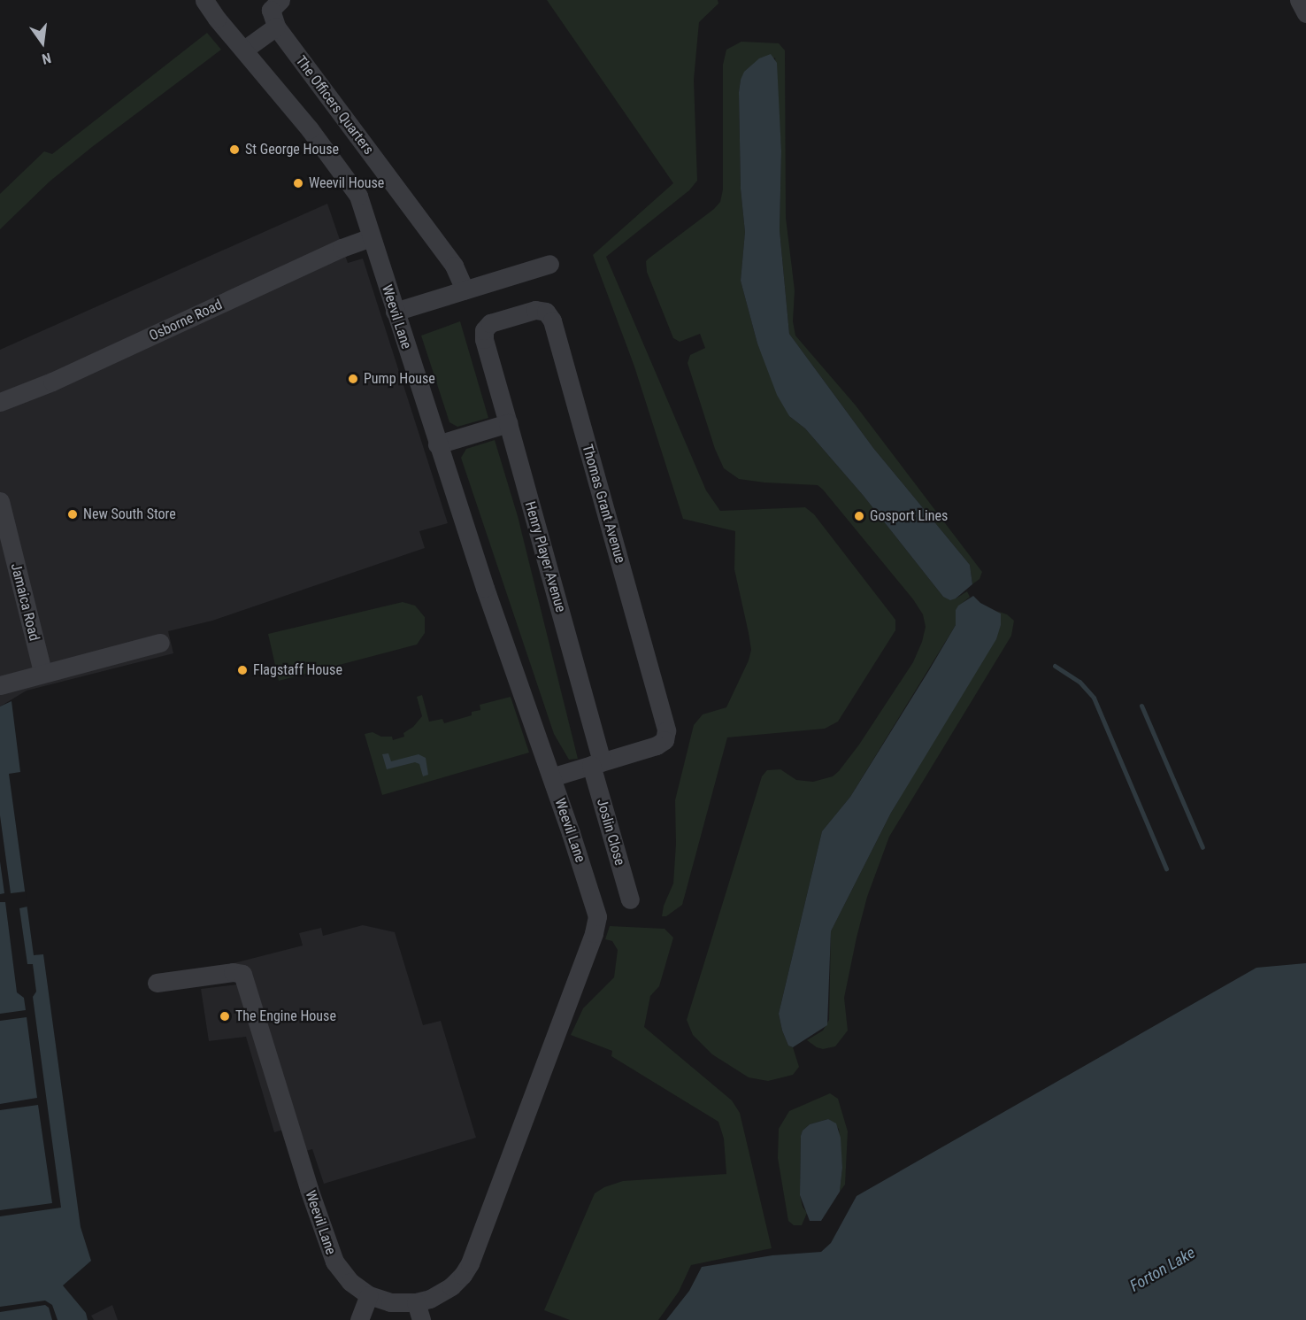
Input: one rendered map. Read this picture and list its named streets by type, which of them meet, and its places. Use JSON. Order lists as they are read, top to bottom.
{
  "streets": {
    "street": [
      "The Officers Quarters",
      "Weevil Lane",
      "Osborne Road",
      "Thomas Grant Avenue",
      "Henry Player Avenue",
      "Jamaica Road",
      "Joslin Close"
    ]
  },
  "crossings": [
    ["Weevil Lane", "Osborne Road"],
    ["Weevil Lane", "Thomas Grant Avenue"],
    ["Thomas Grant Avenue", "Henry Player Avenue"],
    ["Thomas Grant Avenue", "Joslin Close"],
    ["Henry Player Avenue", "Joslin Close"]
  ],
  "water": ["Forton Lake"],
  "places": [
    "St George House",
    "Weevil House",
    "Pump House",
    "New South Store",
    "Gosport Lines",
    "Flagstaff House",
    "The Engine House"
  ],
  "north": "bottom"
}
